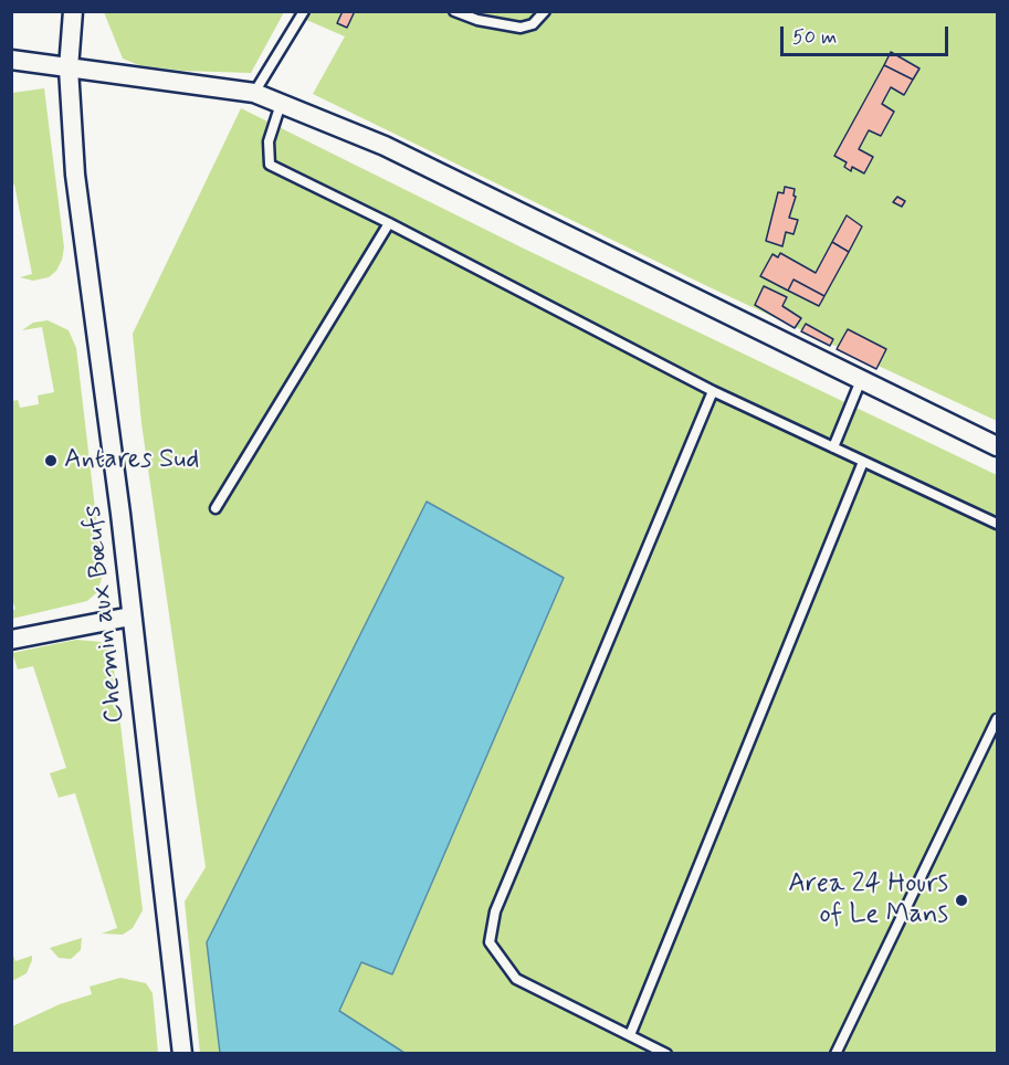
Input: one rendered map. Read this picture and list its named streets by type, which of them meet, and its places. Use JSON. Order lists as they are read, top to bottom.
{
  "streets": {
    "street": ["Chemin aux Bœufs"]
  },
  "places": ["Antares Sud", "Area 24 Hours of Le Mans"],
  "scale_bar": "50 m"
}
